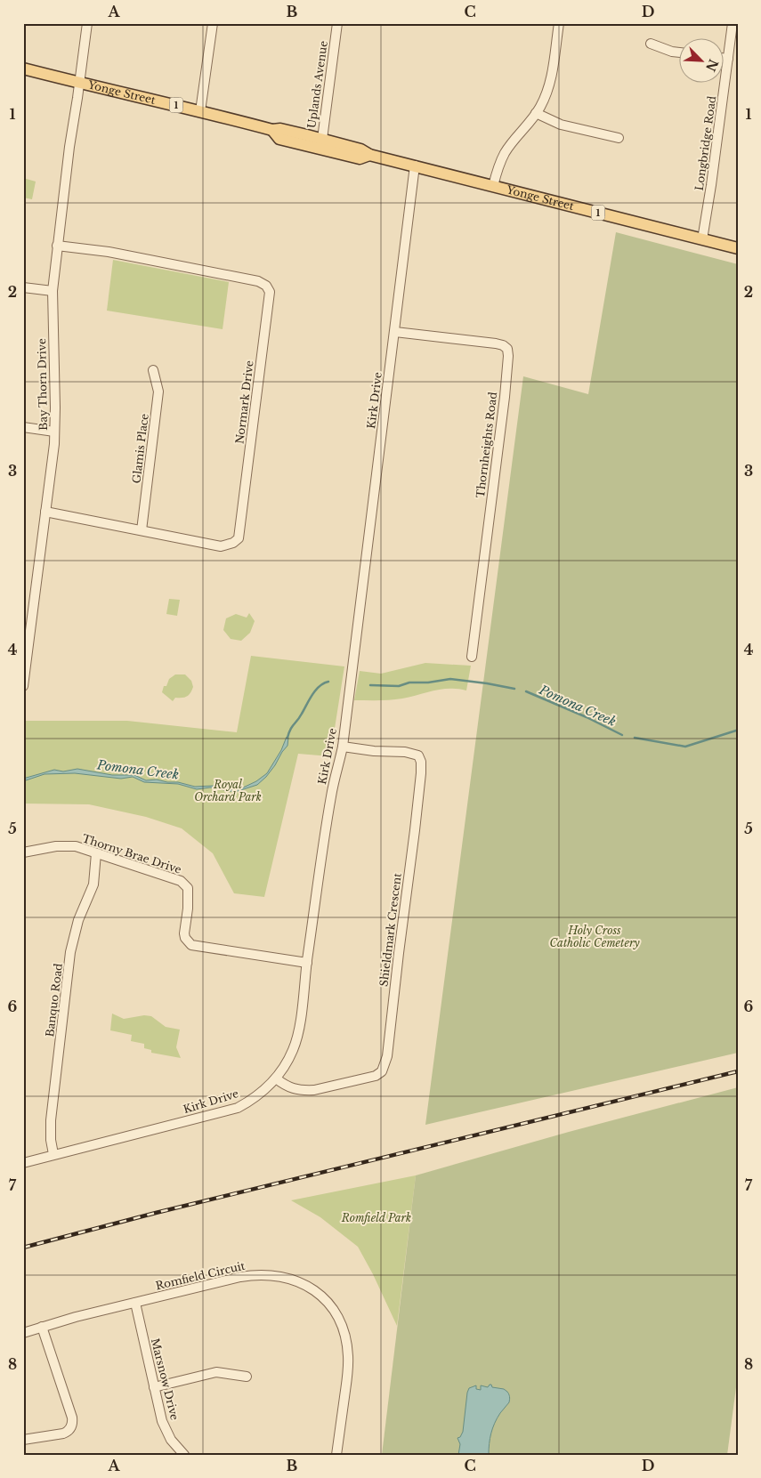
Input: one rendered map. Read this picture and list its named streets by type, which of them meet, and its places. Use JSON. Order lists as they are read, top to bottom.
{
  "streets": {
    "main road": ["Yonge Street", "1"],
    "street": [
      "Uplands Avenue",
      "Longbridge Road",
      "Bay Thorn Drive",
      "Kirk Drive",
      "Normark Drive",
      "Thornheights Road",
      "Glamis Place",
      "Thorny Brae Drive",
      "Shieldmark Crescent",
      "Banquo Road",
      "Romfield Circuit",
      "Marsnow Drive"
    ]
  },
  "crossings": [
    ["Uplands Avenue", "Yonge Street"],
    ["Yonge Street", "Longbridge Road"],
    ["Yonge Street", "Bay Thorn Drive"],
    ["Yonge Street", "Kirk Drive"],
    ["Bay Thorn Drive", "Normark Drive"],
    ["Kirk Drive", "Thornheights Road"],
    ["Kirk Drive", "Thorny Brae Drive"],
    ["Kirk Drive", "Shieldmark Crescent"],
    ["Kirk Drive", "Banquo Road"],
    ["Normark Drive", "Glamis Place"],
    ["Thorny Brae Drive", "Banquo Road"],
    ["Romfield Circuit", "Marsnow Drive"]
  ],
  "water": ["Pomona Creek"],
  "parks": ["Royal Orchard Park", "Holy Cross Catholic Cemetery", "Romfield Park"],
  "north": "bottom right",
  "grid": {
    "columns": [
      "A",
      "B",
      "C",
      "D"
    ],
    "rows": [
      "1",
      "2",
      "3",
      "4",
      "5",
      "6",
      "7",
      "8"
    ]
  }
}
